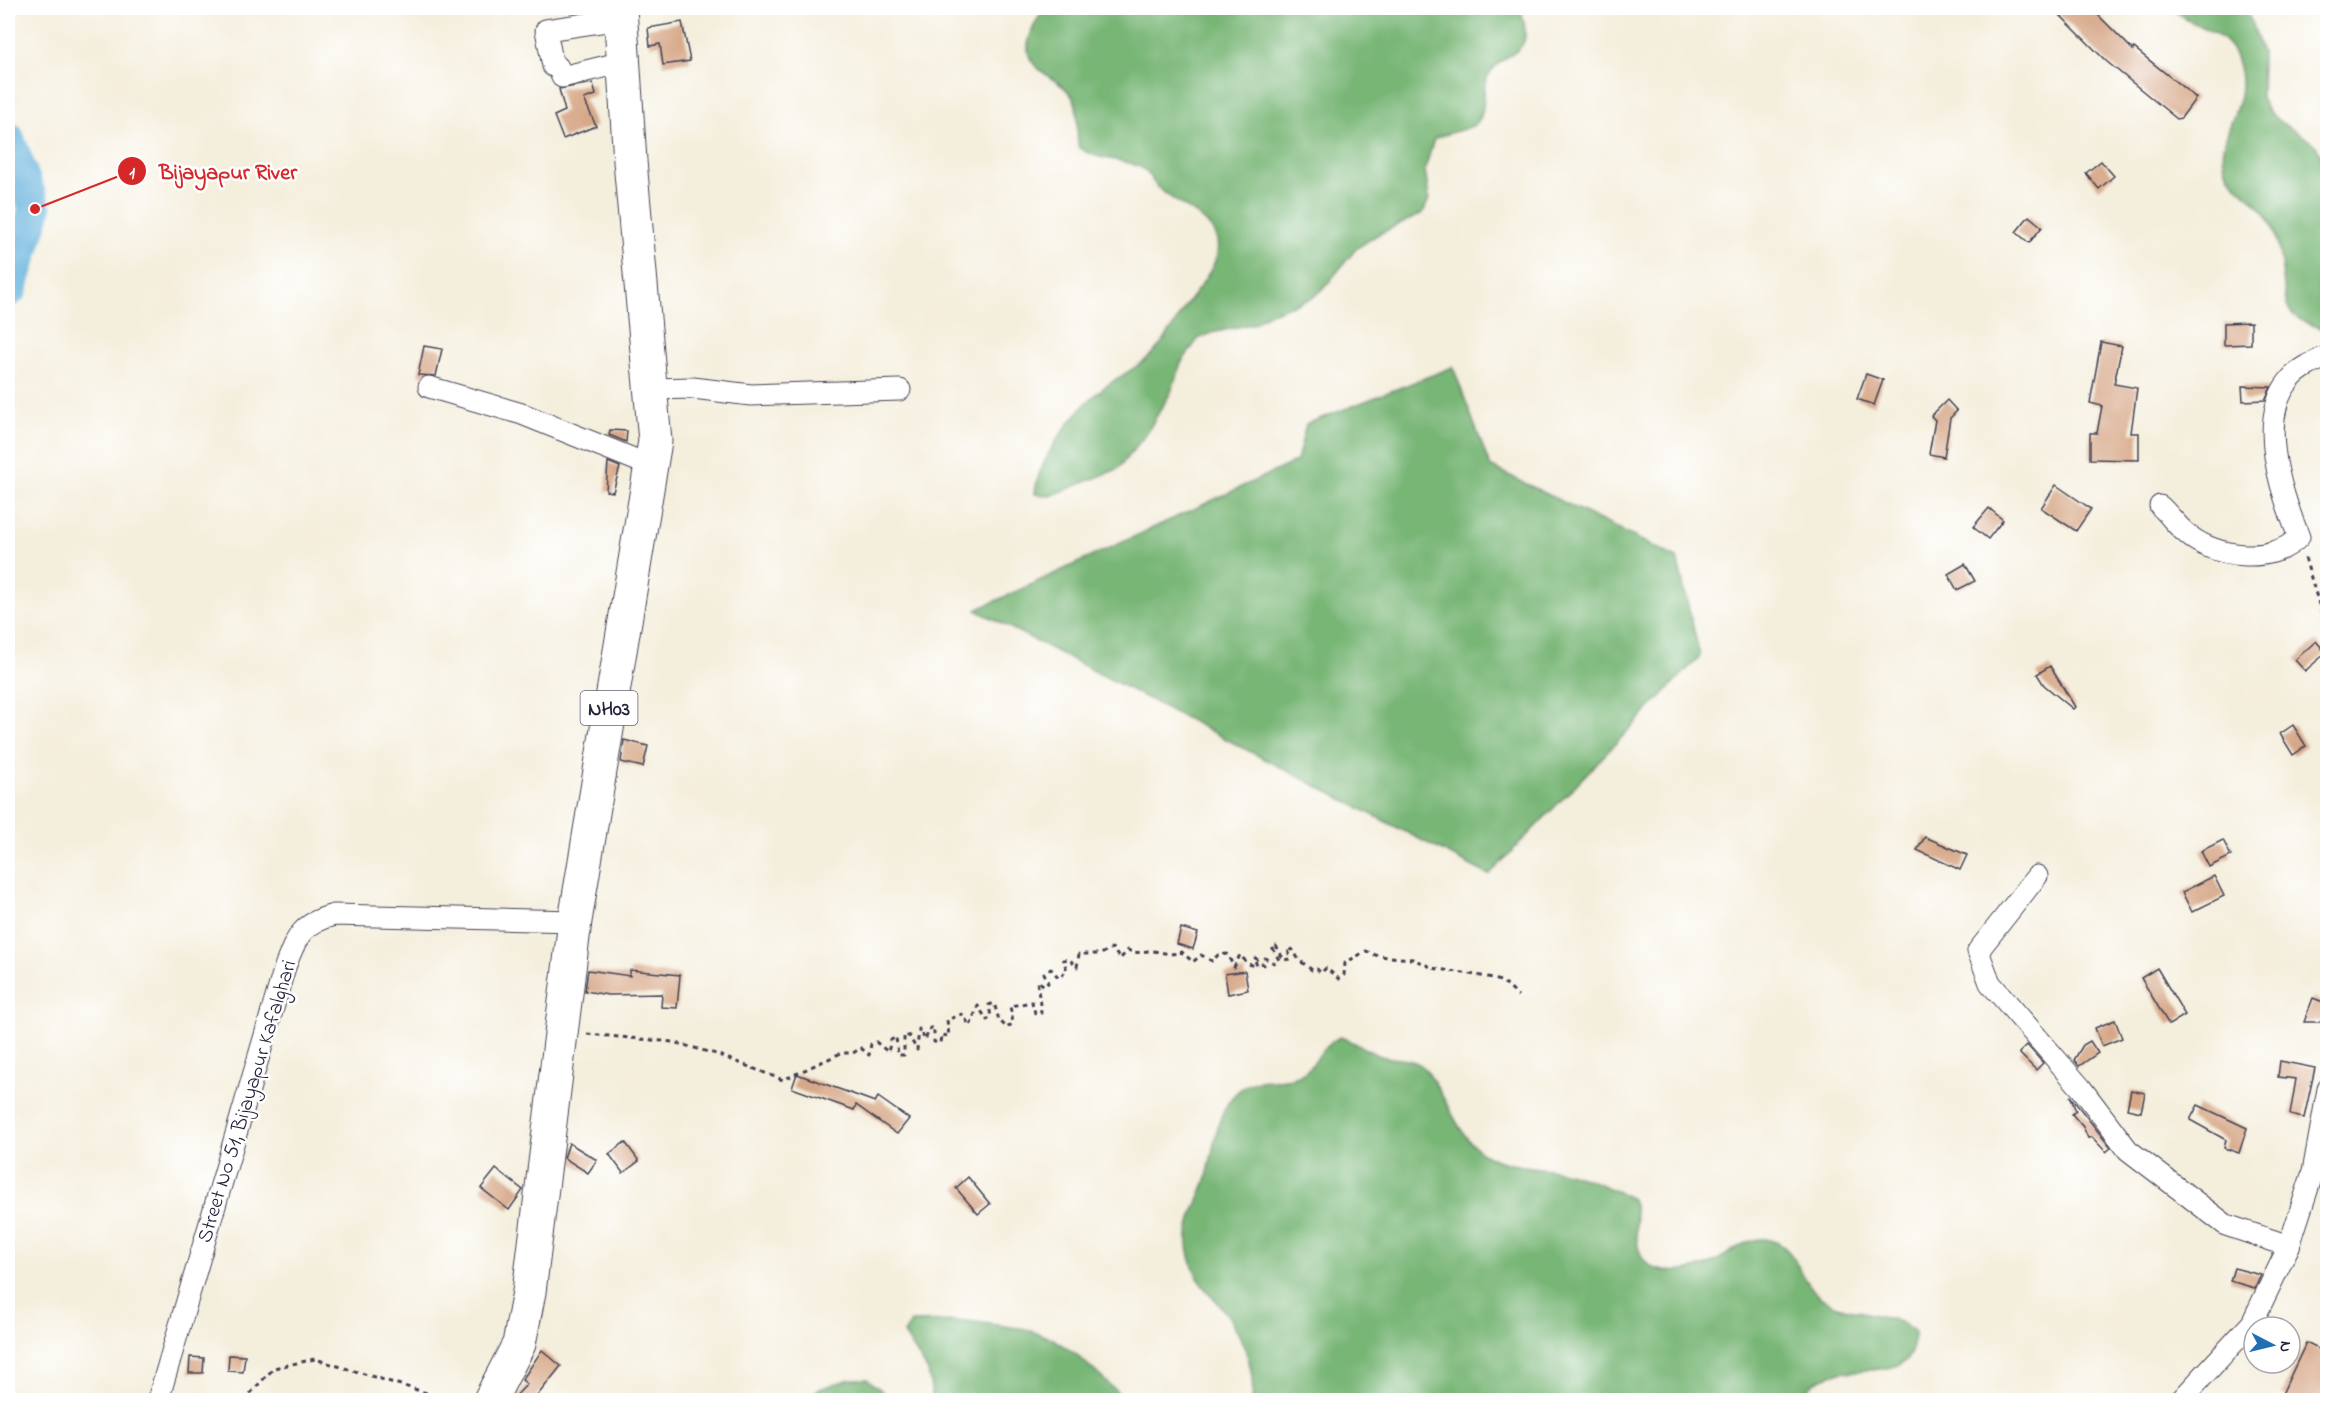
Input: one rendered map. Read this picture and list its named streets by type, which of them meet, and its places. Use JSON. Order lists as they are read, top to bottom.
{
  "streets": {
    "main road": ["NH03"],
    "street": ["Street No 51, Bijayapur Kafalghari"]
  },
  "crossings": [
    ["NH03", "Street No 51, Bijayapur Kafalghari"]
  ],
  "places": ["Bijayapur River"],
  "north": "right"
}
